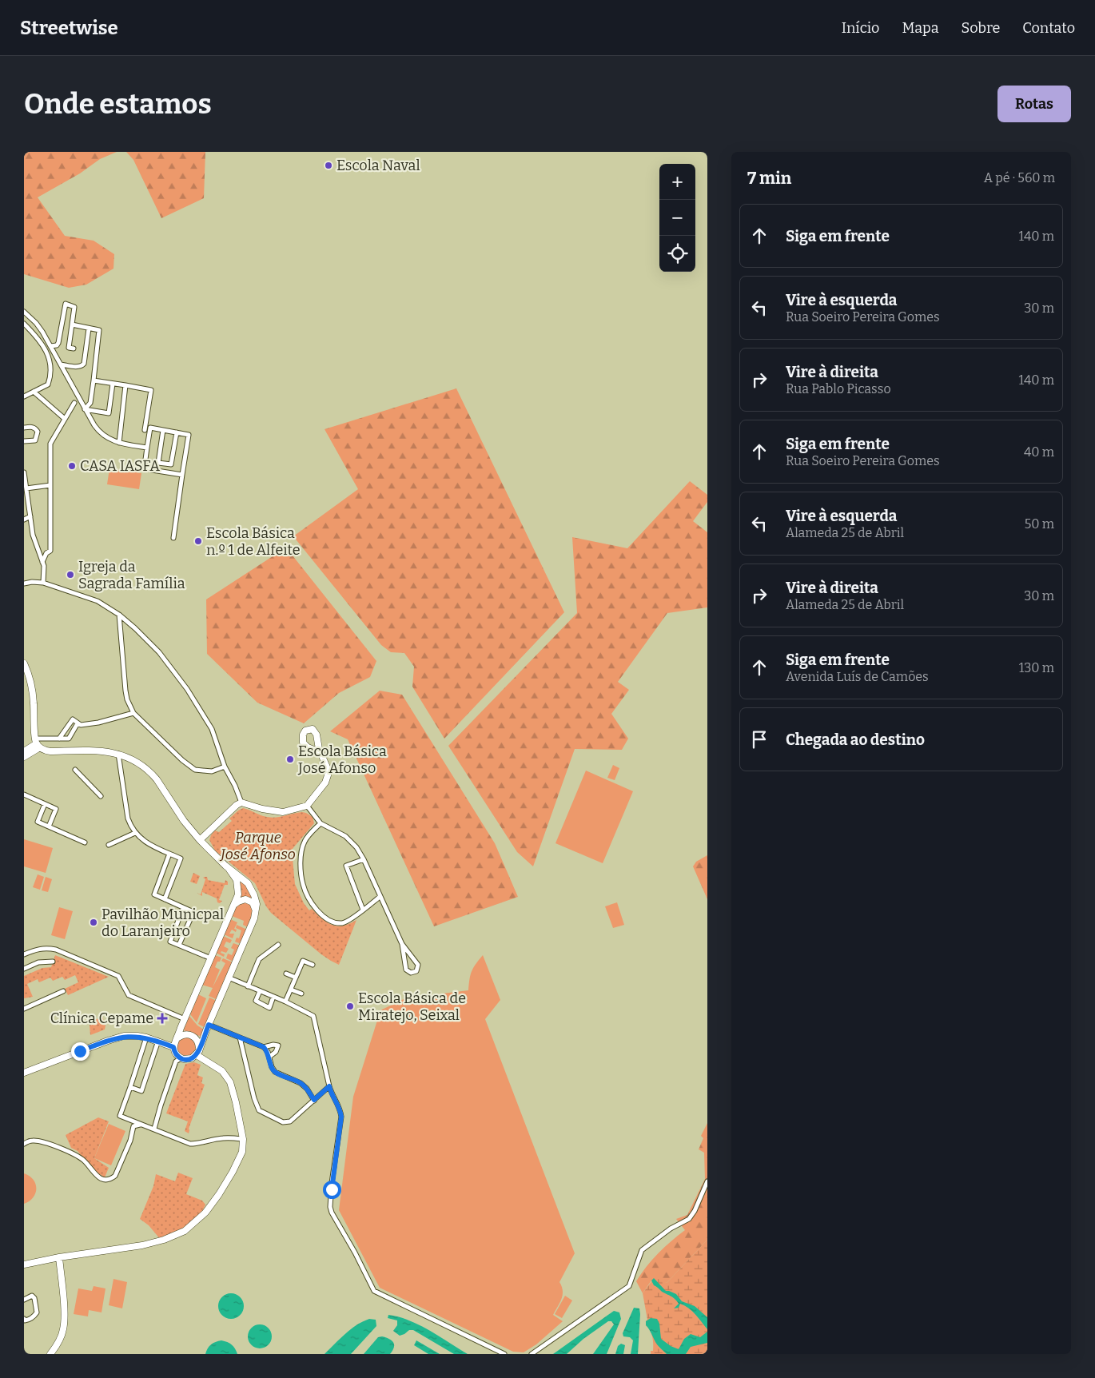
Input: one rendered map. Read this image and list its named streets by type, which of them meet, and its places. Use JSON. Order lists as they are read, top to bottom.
{
  "parks": ["Parque José Afonso"],
  "places": {
    "other": [
      "Escola Naval",
      "CASA IASFA",
      "Escola Básica n.º 1 de Alfeite",
      "Igreja da Sagrada Família",
      "Escola Básica José Afonso",
      "Pavilhão Municpal do Laranjeiro",
      "Escola Básica de Miratejo, Seixal"
    ],
    "health": ["Clínica Cepame"]
  },
  "page": {
    "header": "Streetwise",
    "nav": [
      "Início",
      "Mapa",
      "Sobre",
      "Contato"
    ],
    "buttons": "Rotas",
    "title": "Onde estamos",
    "heading": ["7 min", "A pé · 560 m"],
    "map_buttons": ["+", "−"],
    "list": [
      ["Siga em frente", "140 m"],
      ["Vire à esquerda", "Rua Soeiro Pereira Gomes", "30 m"],
      ["Vire à direita", "Rua Pablo Picasso", "140 m"],
      ["Siga em frente", "Rua Soeiro Pereira Gomes", "40 m"],
      ["Vire à esquerda", "Alameda 25 de Abril", "50 m"],
      ["Vire à direita", "Alameda 25 de Abril", "30 m"],
      ["Siga em frente", "Avenida Luís de Camões", "130 m"],
      "Chegada ao destino"
    ]
  }
}
